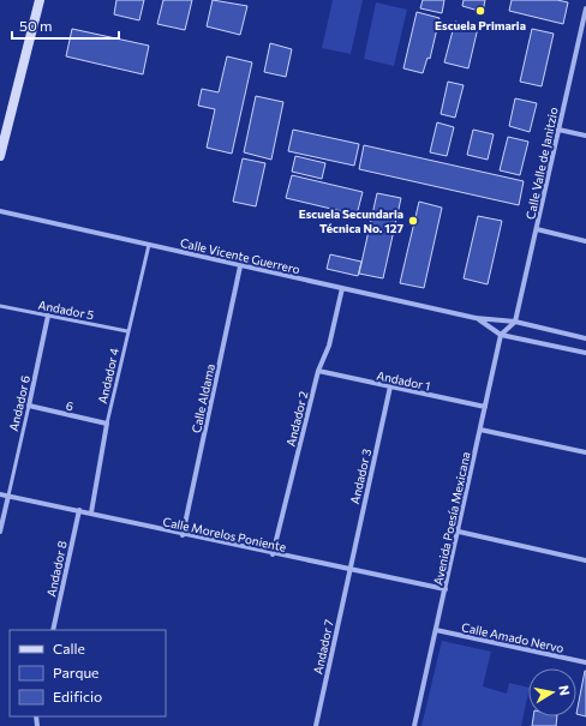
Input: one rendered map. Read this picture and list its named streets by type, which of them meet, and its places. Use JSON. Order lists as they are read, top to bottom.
{
  "streets": {
    "street": [
      "Calle Valle de Janitzio",
      "Calle Vicente Guerrero",
      "Andador 4",
      "Andador 1",
      "Calle Aldama",
      "Andador 6",
      "6",
      "Andador 2",
      "Andador 3",
      "Avenida Poesía Mexicana",
      "Calle Morelos Poniente",
      "Andador 8",
      "Calle Amado Nervo",
      "Andador 7"
    ],
    "lane": ["Andador 5"]
  },
  "crossings": [
    ["Calle Valle de Janitzio", "Calle Vicente Guerrero"],
    ["Calle Vicente Guerrero", "Andador 4"],
    ["Calle Vicente Guerrero", "Calle Aldama"],
    ["Calle Vicente Guerrero", "Andador 2"],
    ["Calle Vicente Guerrero", "Avenida Poesía Mexicana"],
    ["Andador 5", "Andador 4"],
    ["Andador 5", "Andador 6"],
    ["Andador 4", "6"],
    ["Andador 4", "Calle Morelos Poniente"],
    ["Andador 1", "Andador 2"],
    ["Andador 1", "Andador 3"],
    ["Andador 1", "Avenida Poesía Mexicana"],
    ["Calle Aldama", "Calle Morelos Poniente"],
    ["Andador 6", "6"],
    ["Andador 6", "Calle Morelos Poniente"],
    ["Andador 2", "Calle Morelos Poniente"],
    ["Andador 3", "Calle Morelos Poniente"],
    ["Andador 3", "Andador 7"],
    ["Avenida Poesía Mexicana", "Calle Morelos Poniente"],
    ["Avenida Poesía Mexicana", "Calle Amado Nervo"],
    ["Calle Morelos Poniente", "Andador 8"],
    ["Calle Morelos Poniente", "Andador 7"]
  ],
  "places": ["Escuela Primaria", "Escuela Secundaria Técnica No. 127"],
  "legend": ["Calle", "Parque", "Edificio"],
  "scale_bar": "50 m",
  "north": "right"
}
